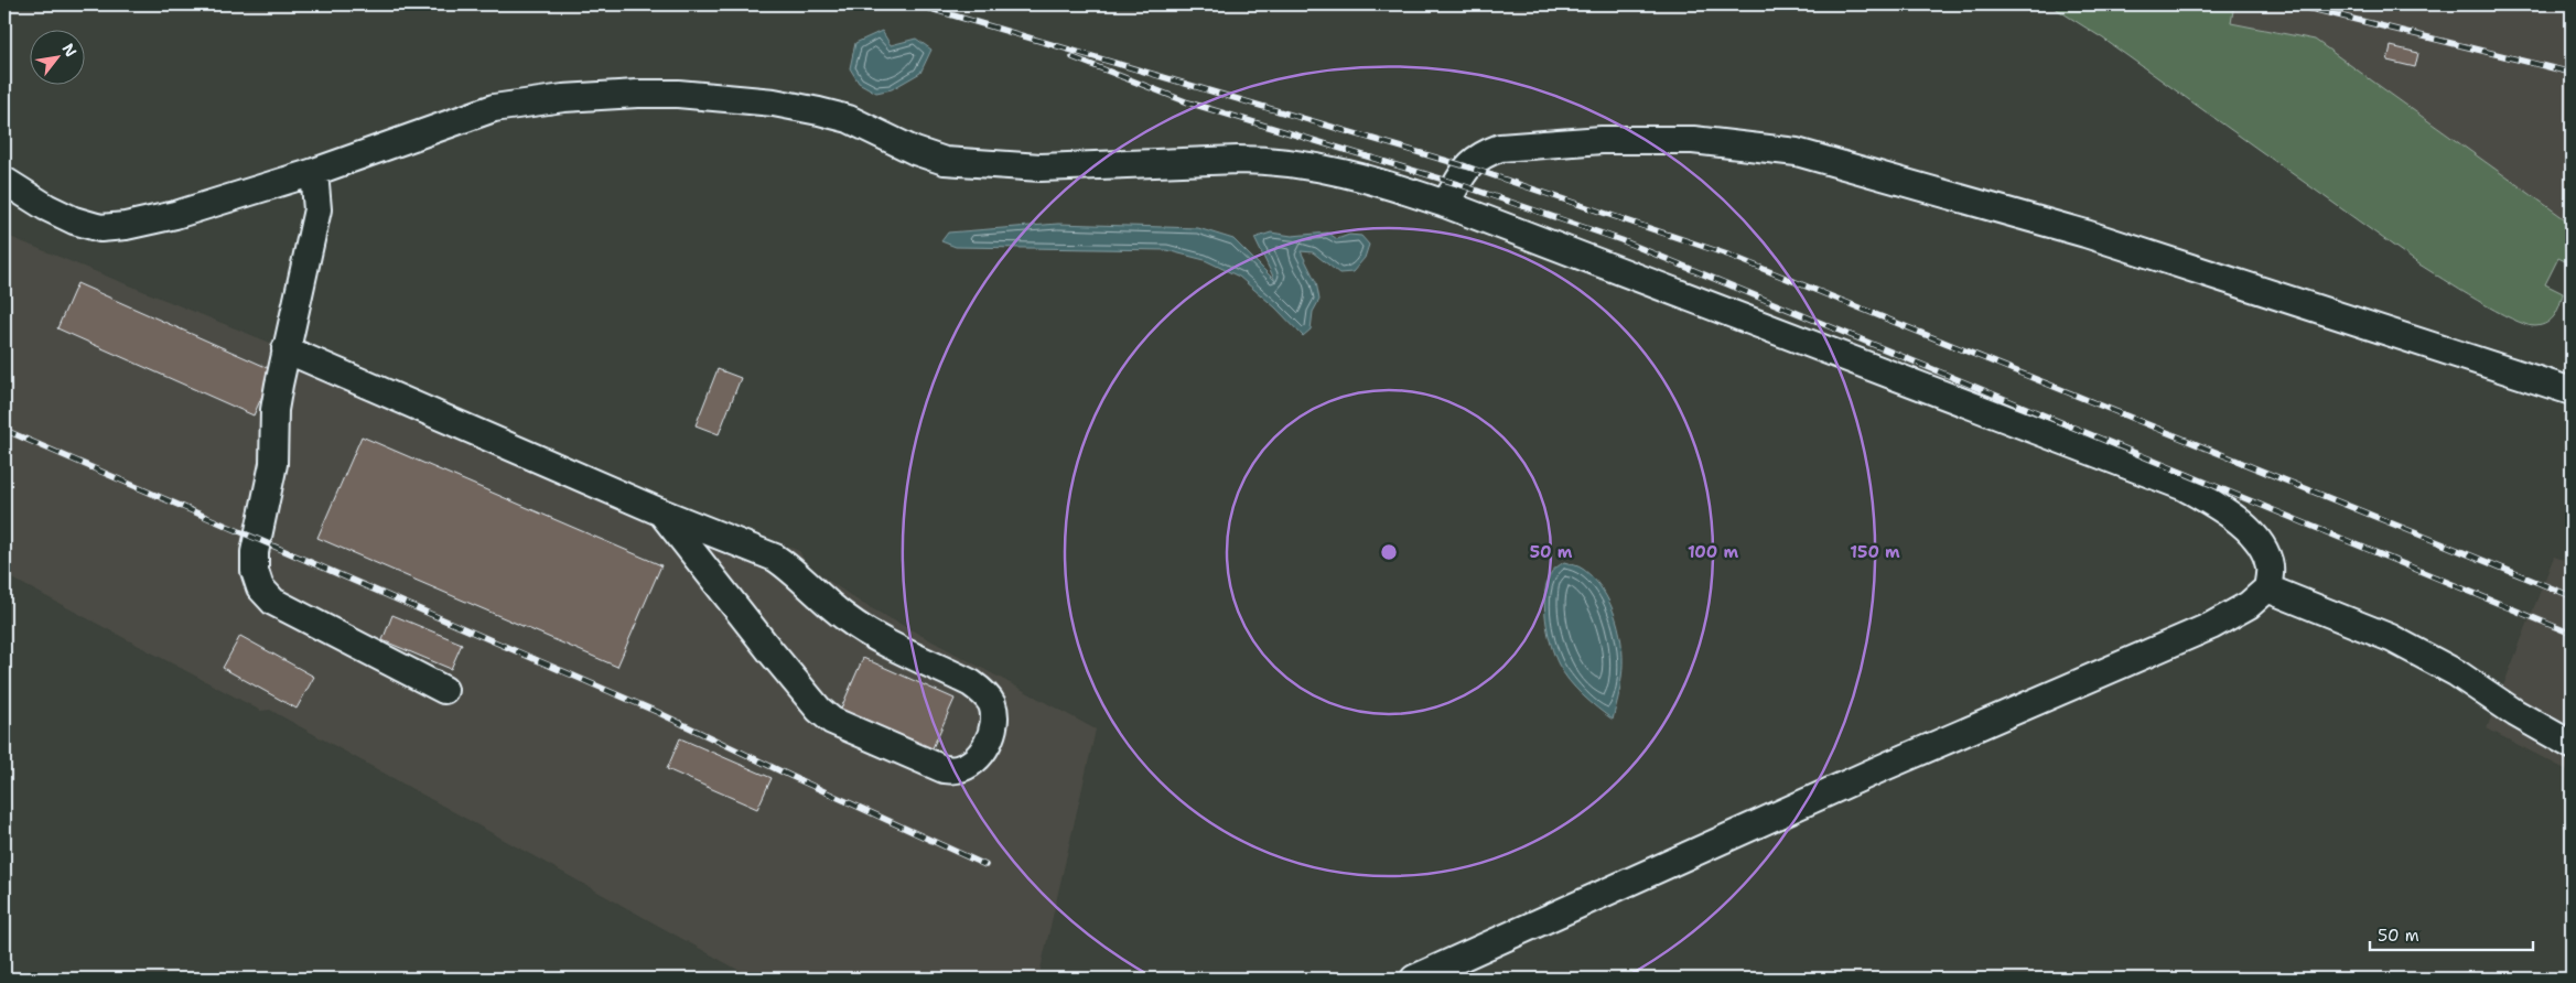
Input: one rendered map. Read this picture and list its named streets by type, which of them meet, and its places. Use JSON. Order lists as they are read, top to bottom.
{
  "scale_bar": "50 m",
  "north": "top right",
  "rings": ["50 m", "100 m", "150 m"]
}
